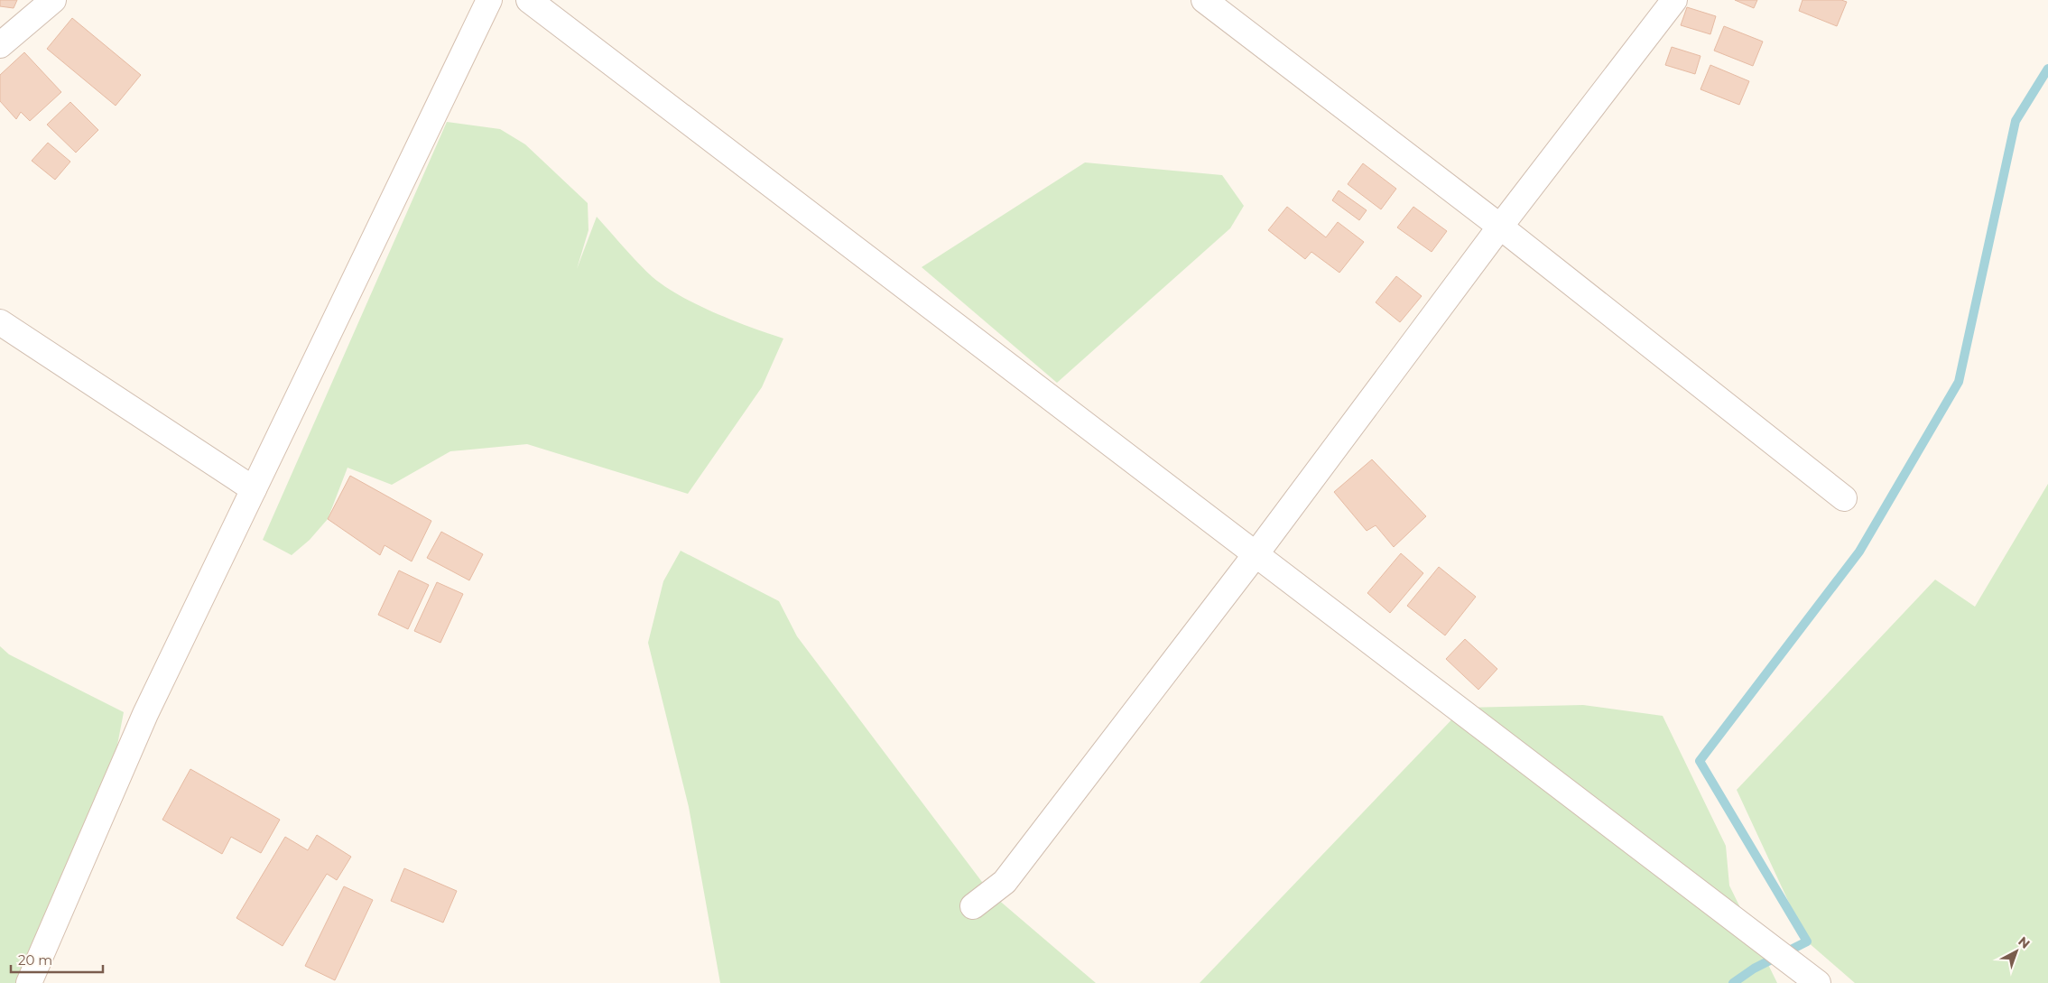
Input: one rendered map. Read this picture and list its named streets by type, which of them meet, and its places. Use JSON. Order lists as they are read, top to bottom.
{
  "scale_bar": "20 m",
  "north": "top right"
}
